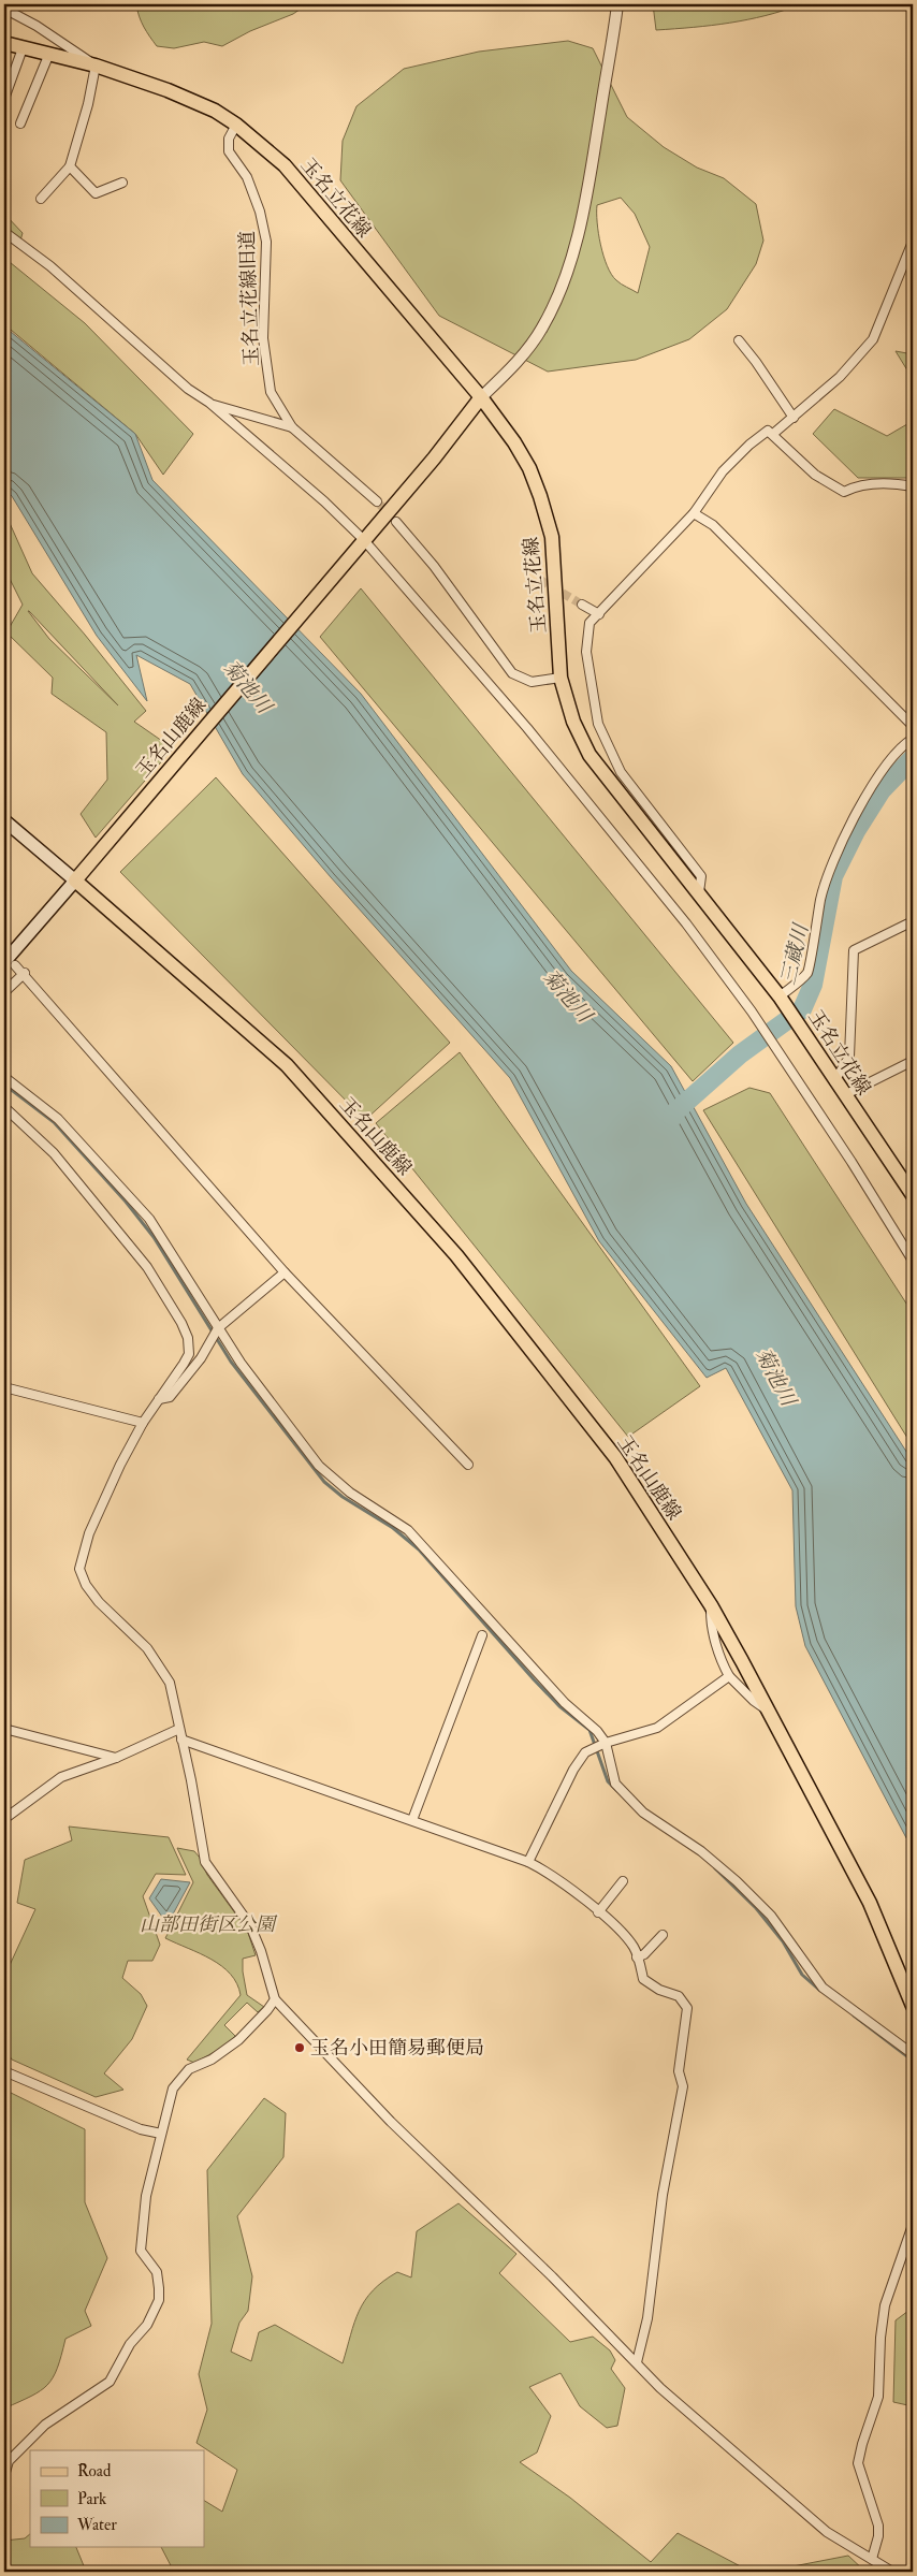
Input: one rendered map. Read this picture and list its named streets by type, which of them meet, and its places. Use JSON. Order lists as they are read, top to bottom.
{
  "streets": {
    "main road": ["玉名立花線", "玉名山鹿線"],
    "street": ["玉名立花線旧道"]
  },
  "crossings": [
    ["玉名立花線", "玉名立花線旧道"],
    ["玉名立花線", "玉名山鹿線"]
  ],
  "water": ["菊池川", "三蔵川"],
  "parks": ["山部田街区公園"],
  "places": ["玉名小田簡易郵便局"],
  "legend": ["Road", "Park", "Water"]
}
